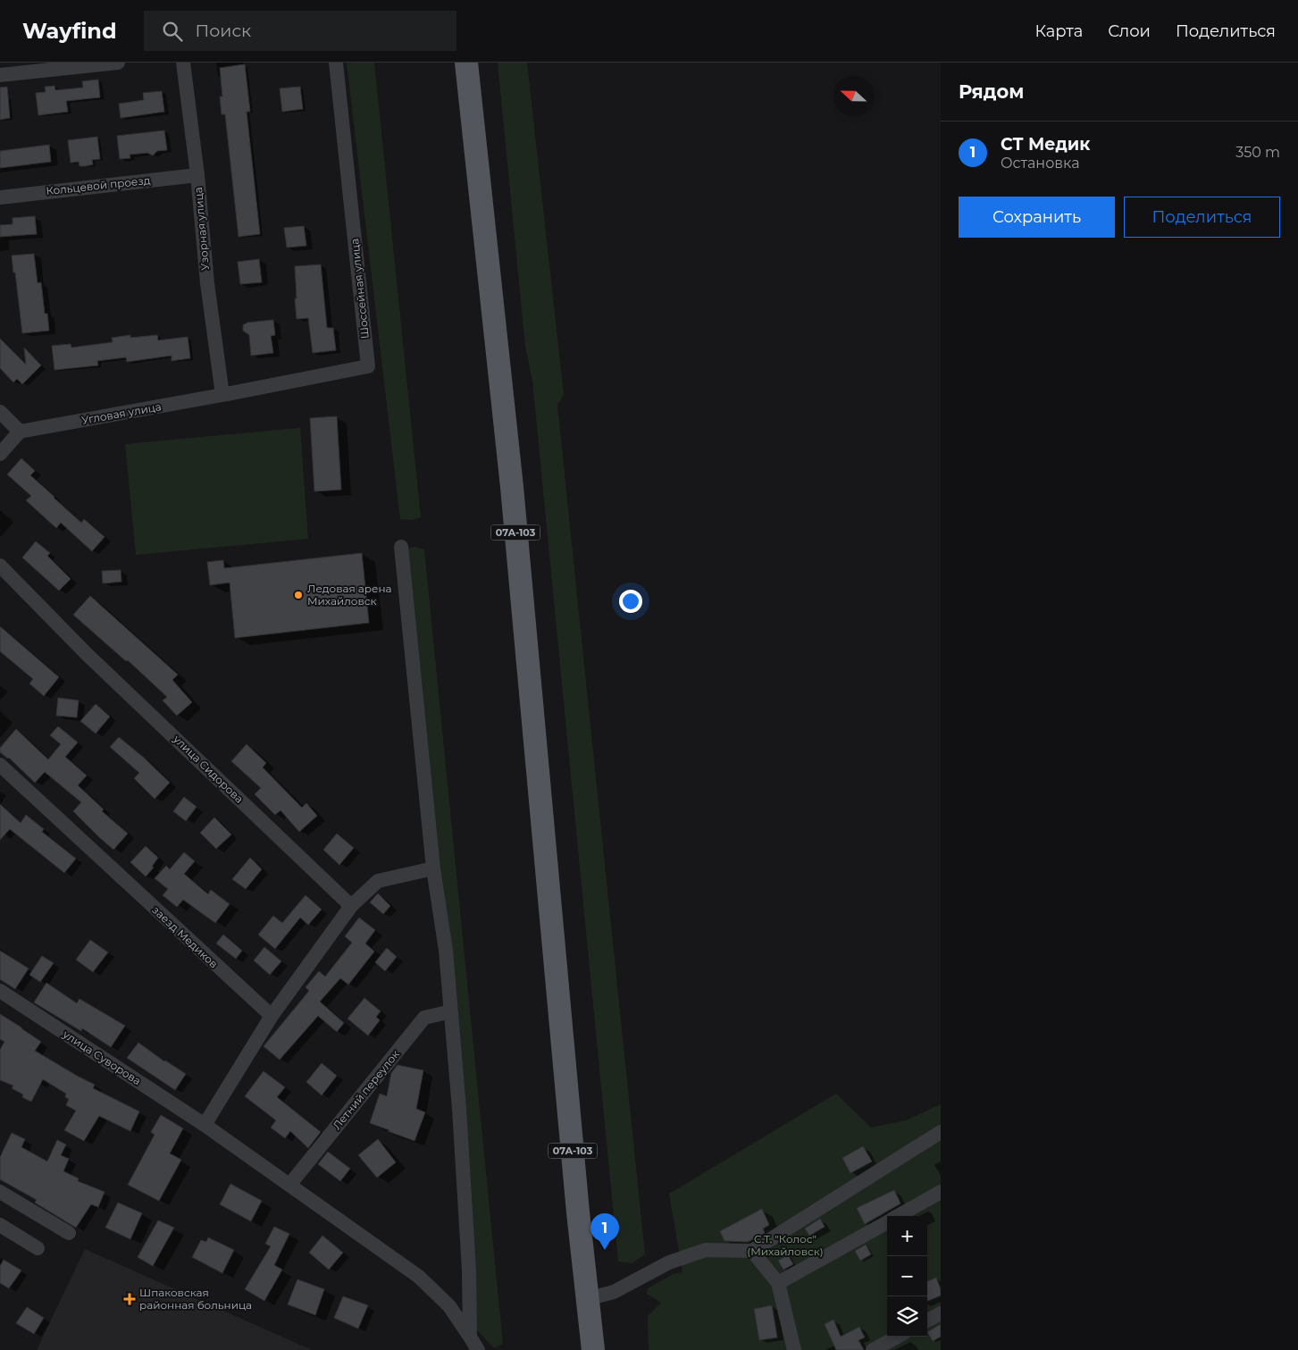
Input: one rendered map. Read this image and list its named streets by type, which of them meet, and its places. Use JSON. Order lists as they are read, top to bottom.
{
  "streets": {
    "main road": ["07А-103"],
    "street": [
      "Кольцевой проезд",
      "Узорная улица",
      "Шоссейная улица",
      "Угловая улица",
      "улица Сидорова",
      "заезд Медиков",
      "улица Суворова",
      "Летний переулок"
    ]
  },
  "crossings": [
    ["Кольцевой проезд", "Узорная улица"],
    ["Узорная улица", "Шоссейная улица"],
    ["Узорная улица", "Угловая улица"],
    ["Шоссейная улица", "Угловая улица"],
    ["улица Суворова", "Летний переулок"]
  ],
  "parks": ["С.Т. \"Колос\" (Михайловск)"],
  "places": {
    "other": ["Ледовая арена Михайловск"],
    "health": ["Шпаковская районная больница"]
  },
  "north": "left",
  "page": {
    "header": "Wayfind",
    "search": "Поиск",
    "nav": ["Карта", "Слои", "Поделиться"],
    "heading": "Рядом",
    "list": [
      {
        "mark": "1",
        "name": "СТ Медик",
        "note": "Остановка",
        "value": "350 m"
      }
    ],
    "buttons": ["Сохранить", "Поделиться"],
    "pins": "1",
    "map_buttons": ["+", "−"]
  }
}
